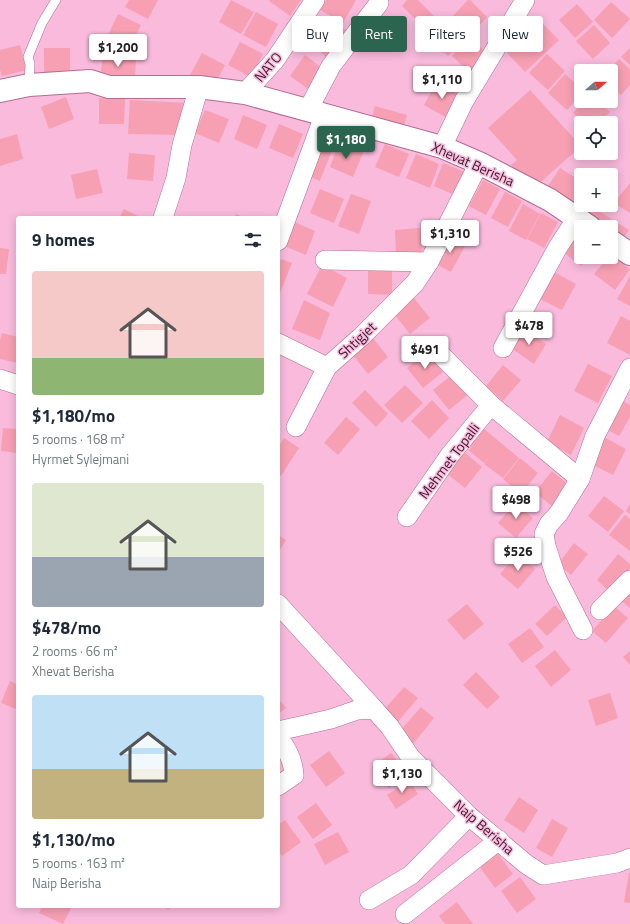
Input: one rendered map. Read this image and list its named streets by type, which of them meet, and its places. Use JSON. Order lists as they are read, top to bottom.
{
  "streets": {
    "street": [
      "NATO",
      "Xhevat Berisha",
      "Shtigjet",
      "Mehmet Topalli",
      "Naip Berisha"
    ]
  },
  "crossings": [
    ["NATO", "Xhevat Berisha"],
    ["Xhevat Berisha", "Shtigjet"]
  ],
  "north": "right",
  "page": {
    "chip": [
      "Buy",
      "Rent",
      "Filters",
      "New"
    ],
    "price": [
      "$1,200",
      "$1,110",
      "$1,180",
      "$1,310",
      "$478",
      "$491",
      "$498",
      "$526",
      "$1,130"
    ],
    "map_buttons": ["+", "−"],
    "heading": "9 homes",
    "list": [
      {
        "name": "$1,180/mo",
        "note": "5 rooms · 168 m² · Hyrmet Sylejmani"
      },
      {
        "name": "$478/mo",
        "note": "2 rooms · 66 m² · Xhevat Berisha"
      },
      {
        "name": "$1,130/mo",
        "note": "5 rooms · 163 m² · Naip Berisha"
      }
    ]
  }
}
